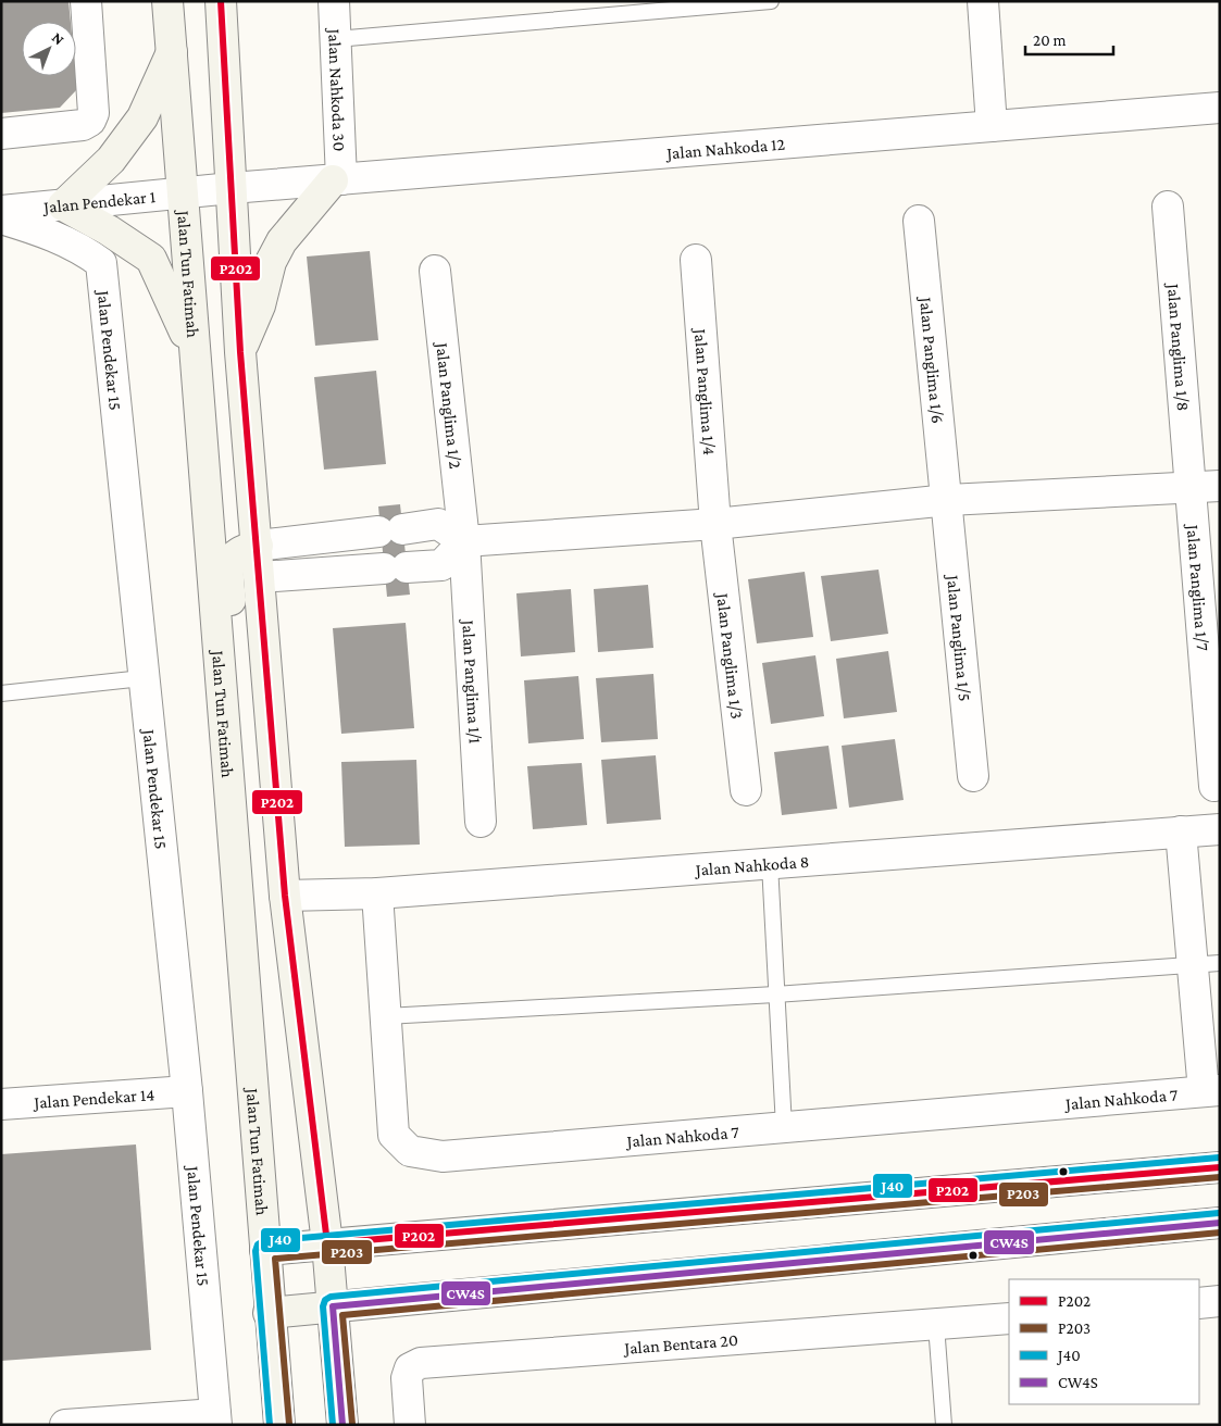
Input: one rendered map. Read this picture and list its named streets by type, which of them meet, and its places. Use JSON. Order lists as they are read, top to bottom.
{
  "streets": {
    "main road": ["Jalan Tun Fatimah"],
    "street": [
      "Jalan Nahkoda 30",
      "Jalan Nahkoda 12",
      "Jalan Pendekar 1",
      "Jalan Panglima 1/8",
      "Jalan Pendekar 15",
      "Jalan Panglima 1/6",
      "Jalan Panglima 1/4",
      "Jalan Panglima 1/2",
      "Jalan Panglima 1/7",
      "Jalan Panglima 1/5",
      "Jalan Panglima 1/3",
      "Jalan Panglima 1/1",
      "Jalan Nahkoda 8",
      "Jalan Pendekar 14",
      "Jalan Nahkoda 7",
      "Jalan Bentara 20"
    ]
  },
  "crossings": [
    ["Jalan Nahkoda 30", "Jalan Nahkoda 12"],
    ["Jalan Nahkoda 12", "Jalan Pendekar 1"],
    ["Jalan Pendekar 1", "Jalan Tun Fatimah"],
    ["Jalan Panglima 1/8", "Jalan Panglima 1/7"],
    ["Jalan Pendekar 15", "Jalan Pendekar 14"],
    ["Jalan Panglima 1/6", "Jalan Panglima 1/5"],
    ["Jalan Panglima 1/4", "Jalan Panglima 1/3"],
    ["Jalan Panglima 1/2", "Jalan Panglima 1/1"],
    ["Jalan Nahkoda 8", "Jalan Nahkoda 7"]
  ],
  "lines": [
    "transit line P202",
    "transit line J40",
    "transit line P203",
    "transit line CW4S"
  ],
  "legend": [
    "P202",
    "P203",
    "J40",
    "CW4S"
  ],
  "scale_bar": "20 m",
  "north": "top right"
}
